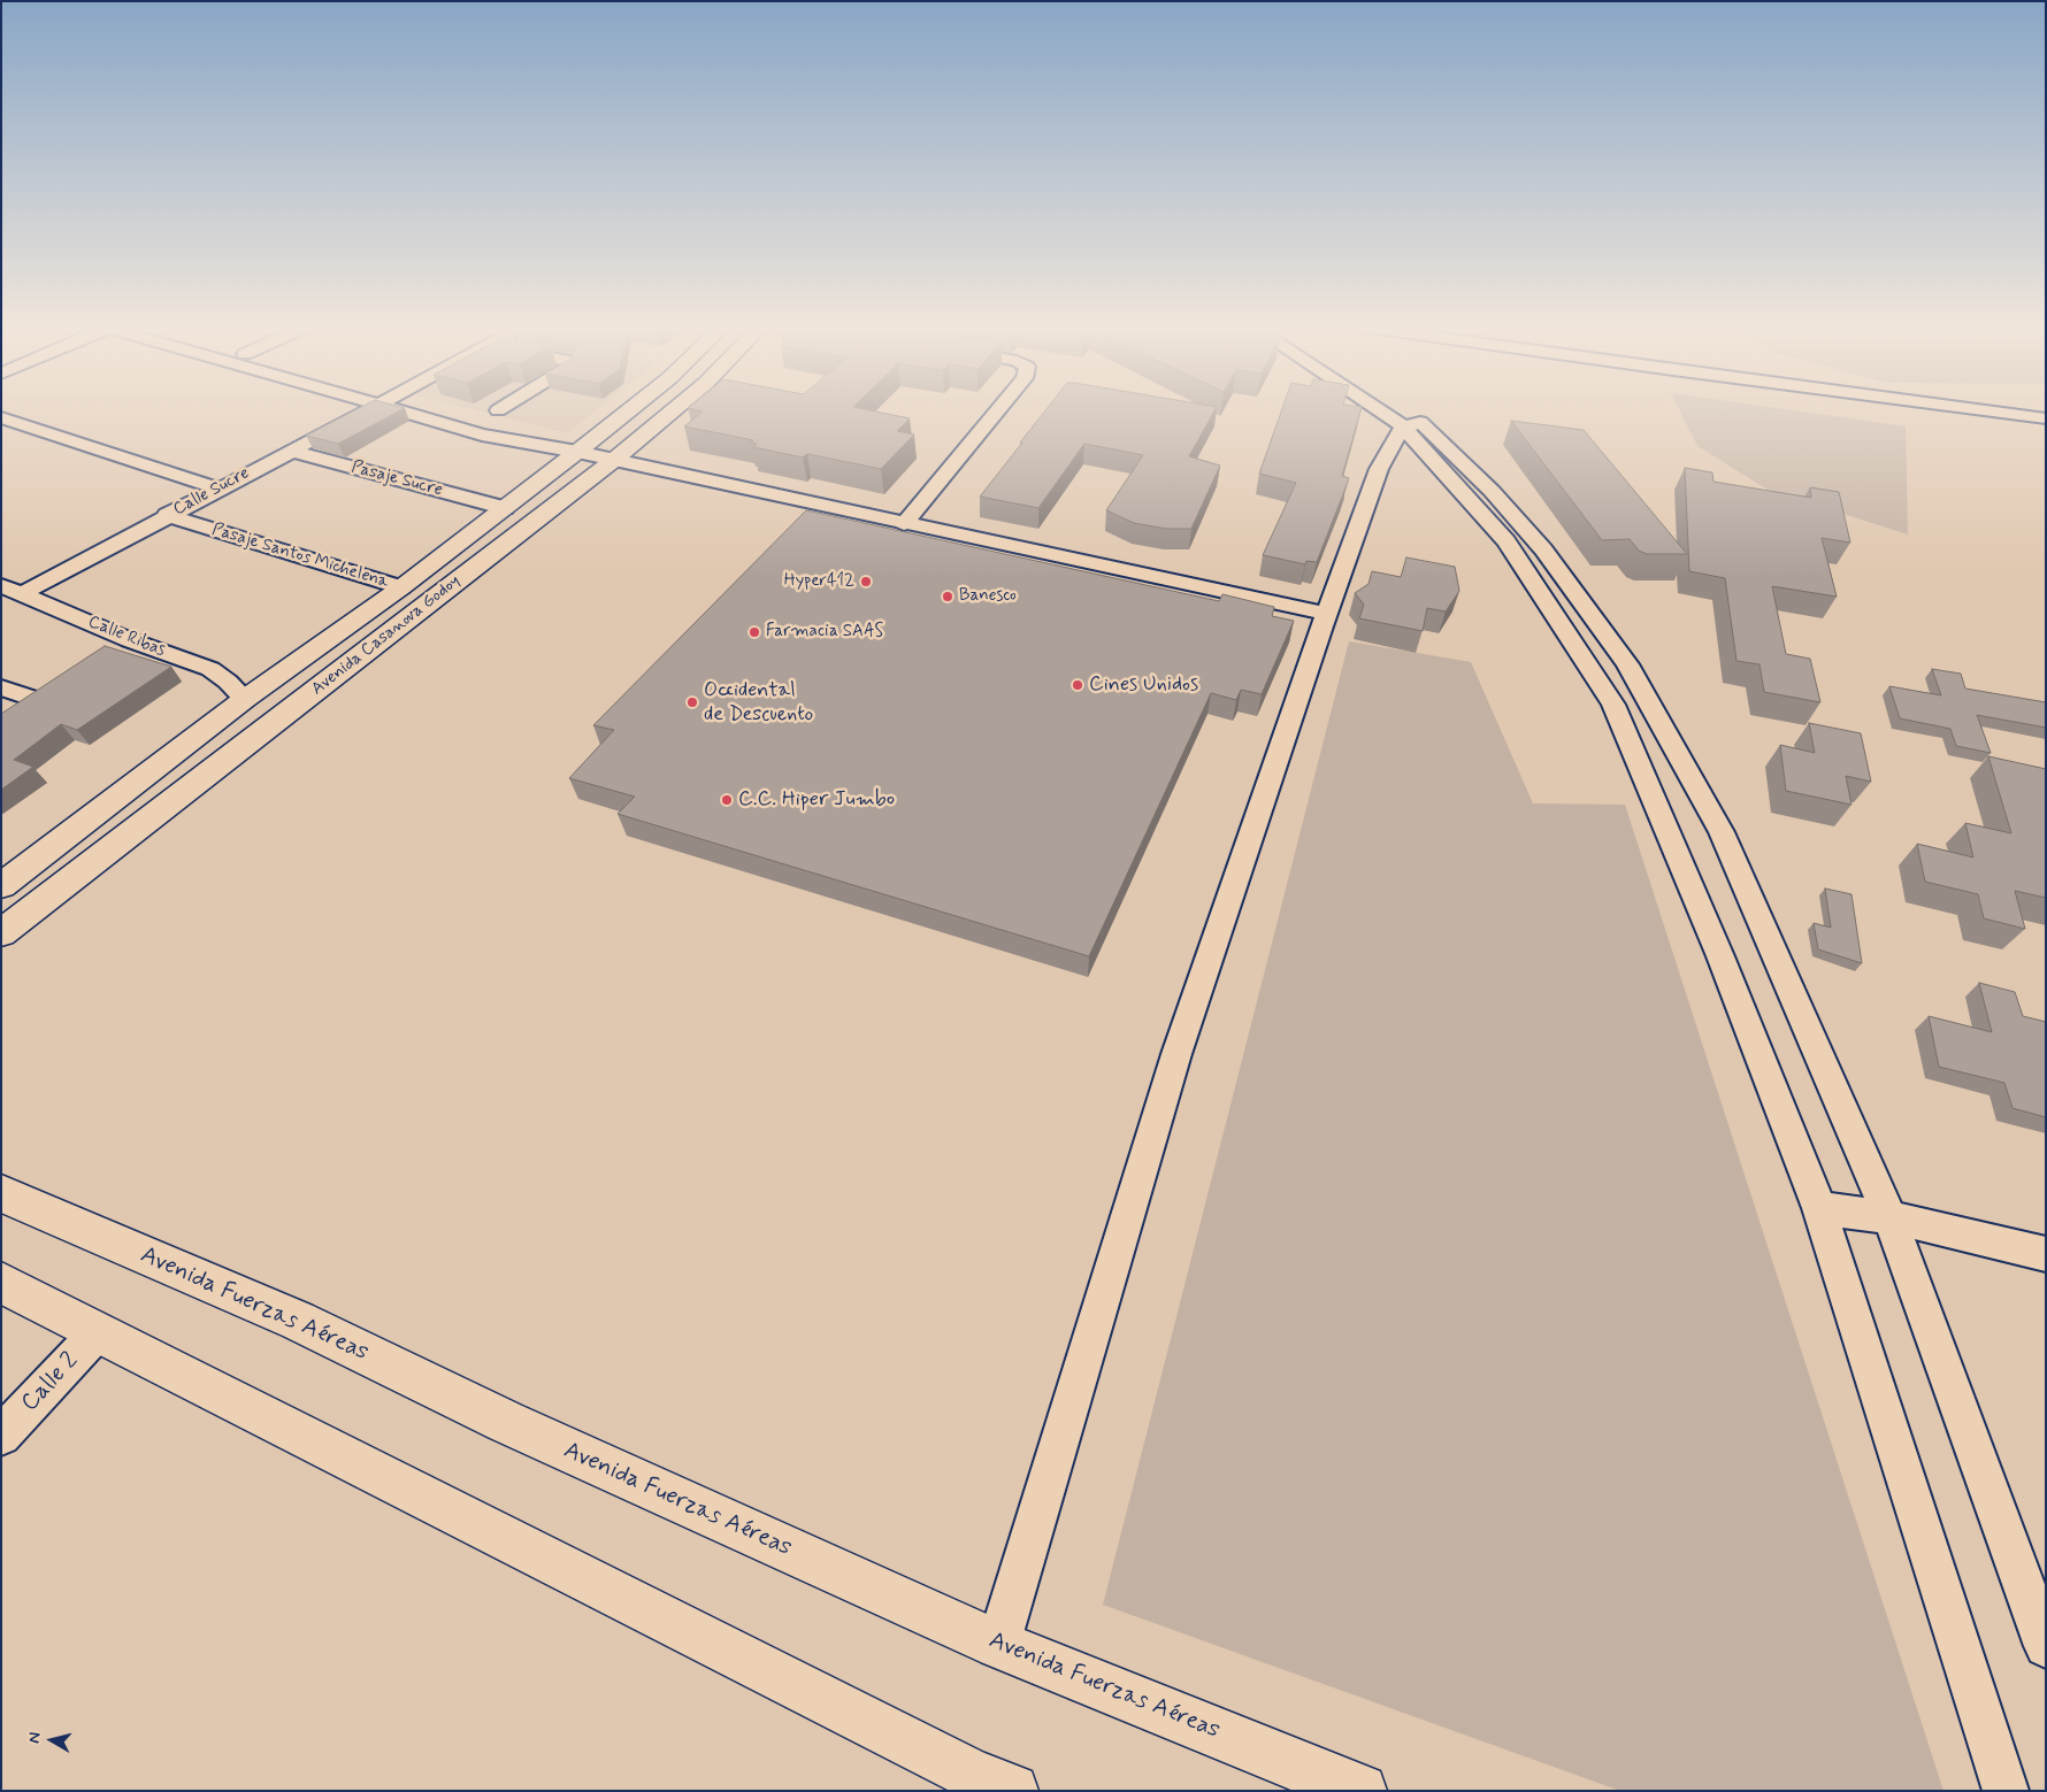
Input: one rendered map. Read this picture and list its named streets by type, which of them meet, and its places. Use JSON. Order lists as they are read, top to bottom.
{
  "streets": {
    "street": [
      "Pasaje Sucre",
      "Calle Sucre",
      "Pasaje Santos Michelena",
      "Avenida Casanova Godoy",
      "Calle Ribas",
      "Avenida Fuerzas Aéreas",
      "Calle 2"
    ]
  },
  "crossings": [
    ["Pasaje Sucre", "Calle Sucre"],
    ["Pasaje Sucre", "Avenida Casanova Godoy"],
    ["Calle Sucre", "Pasaje Santos Michelena"],
    ["Calle Sucre", "Calle Ribas"],
    ["Pasaje Santos Michelena", "Avenida Casanova Godoy"],
    ["Avenida Casanova Godoy", "Calle Ribas"]
  ],
  "places": [
    "Hyper412",
    "Banesco",
    "Farmacia SAAS",
    "Cines Unidos",
    "Occidental de Descuento",
    "C.C. Hiper Jumbo"
  ],
  "north": "left"
}
